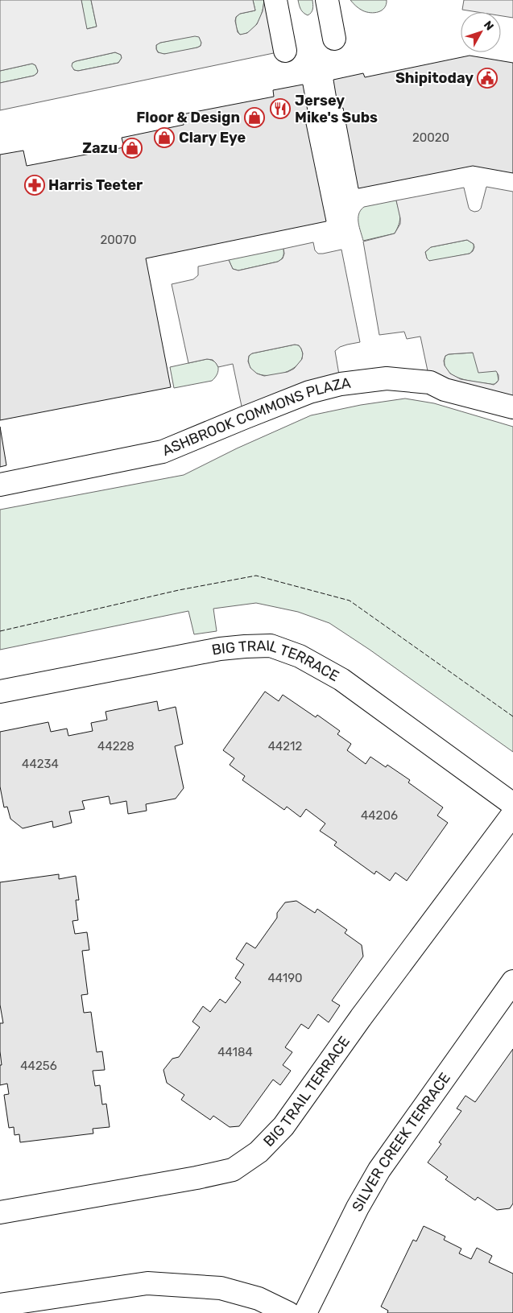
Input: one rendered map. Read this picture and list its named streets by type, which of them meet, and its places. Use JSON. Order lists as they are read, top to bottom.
{
  "streets": {
    "street": ["ASHBROOK COMMONS PLAZA", "BIG TRAIL TERRACE", "SILVER CREEK TERRACE"]
  },
  "places": {
    "public building": ["Shipitoday"],
    "restaurant": ["Jersey Mike's Subs"],
    "shop": ["Floor & Design", "Clary Eye", "Zazu"],
    "pharmacy": ["Harris Teeter"]
  },
  "house_numbers": [
    "20020",
    "20070",
    "44228",
    "44212",
    "44234",
    "44206",
    "44190",
    "44184",
    "44256"
  ],
  "north": "top right"
}
